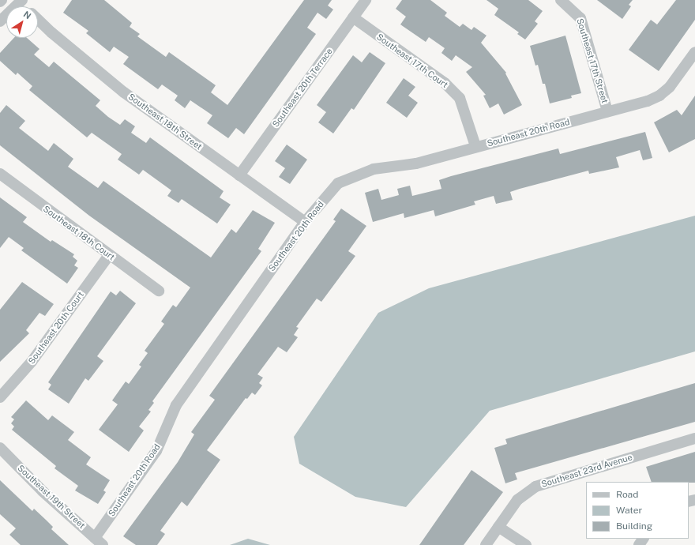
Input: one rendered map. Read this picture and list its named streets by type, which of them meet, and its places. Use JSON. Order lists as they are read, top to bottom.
{
  "streets": {
    "street": [
      "Southeast 17th Court",
      "Southeast 17th Street",
      "Southeast 20th Terrace",
      "Southeast 18th Street",
      "Southeast 20th Road",
      "Southeast 18th Court",
      "Southeast 20th Court",
      "Southeast 23rd Avenue",
      "Southeast 19th Street"
    ]
  },
  "crossings": [
    ["Southeast 17th Court", "Southeast 20th Terrace"],
    ["Southeast 17th Court", "Southeast 20th Road"],
    ["Southeast 17th Street", "Southeast 20th Road"],
    ["Southeast 20th Terrace", "Southeast 18th Street"],
    ["Southeast 18th Street", "Southeast 20th Road"],
    ["Southeast 20th Road", "Southeast 19th Street"],
    ["Southeast 18th Court", "Southeast 20th Court"]
  ],
  "legend": ["Road", "Water", "Building"],
  "north": "top right"
}
